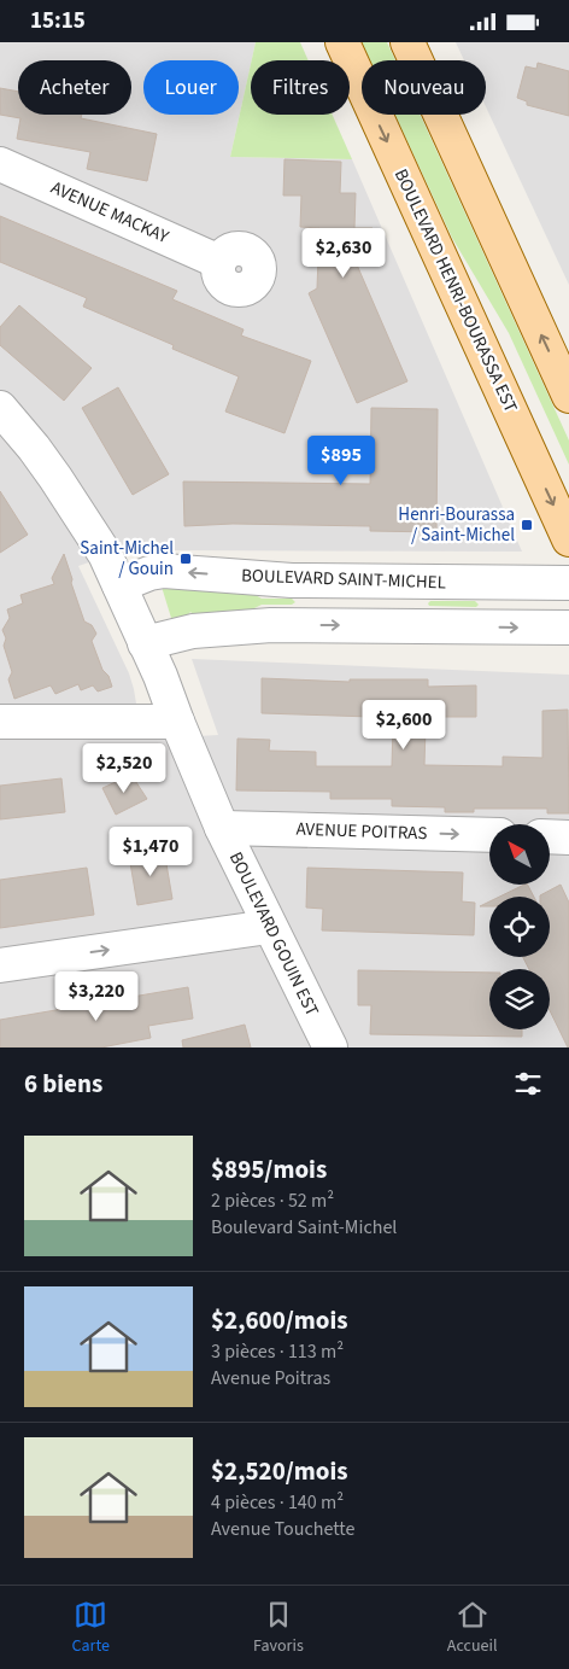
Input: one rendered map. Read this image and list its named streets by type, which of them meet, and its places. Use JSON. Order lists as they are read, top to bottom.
{
  "streets": {
    "main road": ["BOULEVARD HENRI-BOURASSA EST"],
    "street": [
      "AVENUE MACKAY",
      "BOULEVARD SAINT-MICHEL",
      "AVENUE POITRAS",
      "BOULEVARD GOUIN EST"
    ]
  },
  "crossings": [
    ["BOULEVARD SAINT-MICHEL", "BOULEVARD GOUIN EST"],
    ["AVENUE POITRAS", "BOULEVARD GOUIN EST"]
  ],
  "places": {
    "transit": ["Henri-Bourassa / Saint-Michel", "Saint-Michel / Gouin"]
  },
  "north": "top left",
  "page": {
    "status": "15:15",
    "chip": [
      "Acheter",
      "Louer",
      "Filtres",
      "Nouveau"
    ],
    "price": [
      "$2,630",
      "$895",
      "$2,600",
      "$2,520",
      "$1,470",
      "$3,220"
    ],
    "heading": "6 biens",
    "list": [
      {
        "name": "$895/mois",
        "note": "2 pièces · 52 m² · Boulevard Saint-Michel"
      },
      {
        "name": "$2,600/mois",
        "note": "3 pièces · 113 m² · Avenue Poitras"
      },
      {
        "name": "$2,520/mois",
        "note": "4 pièces · 140 m² · Avenue Touchette"
      }
    ],
    "tabs": ["Carte", "Favoris", "Accueil"]
  }
}
